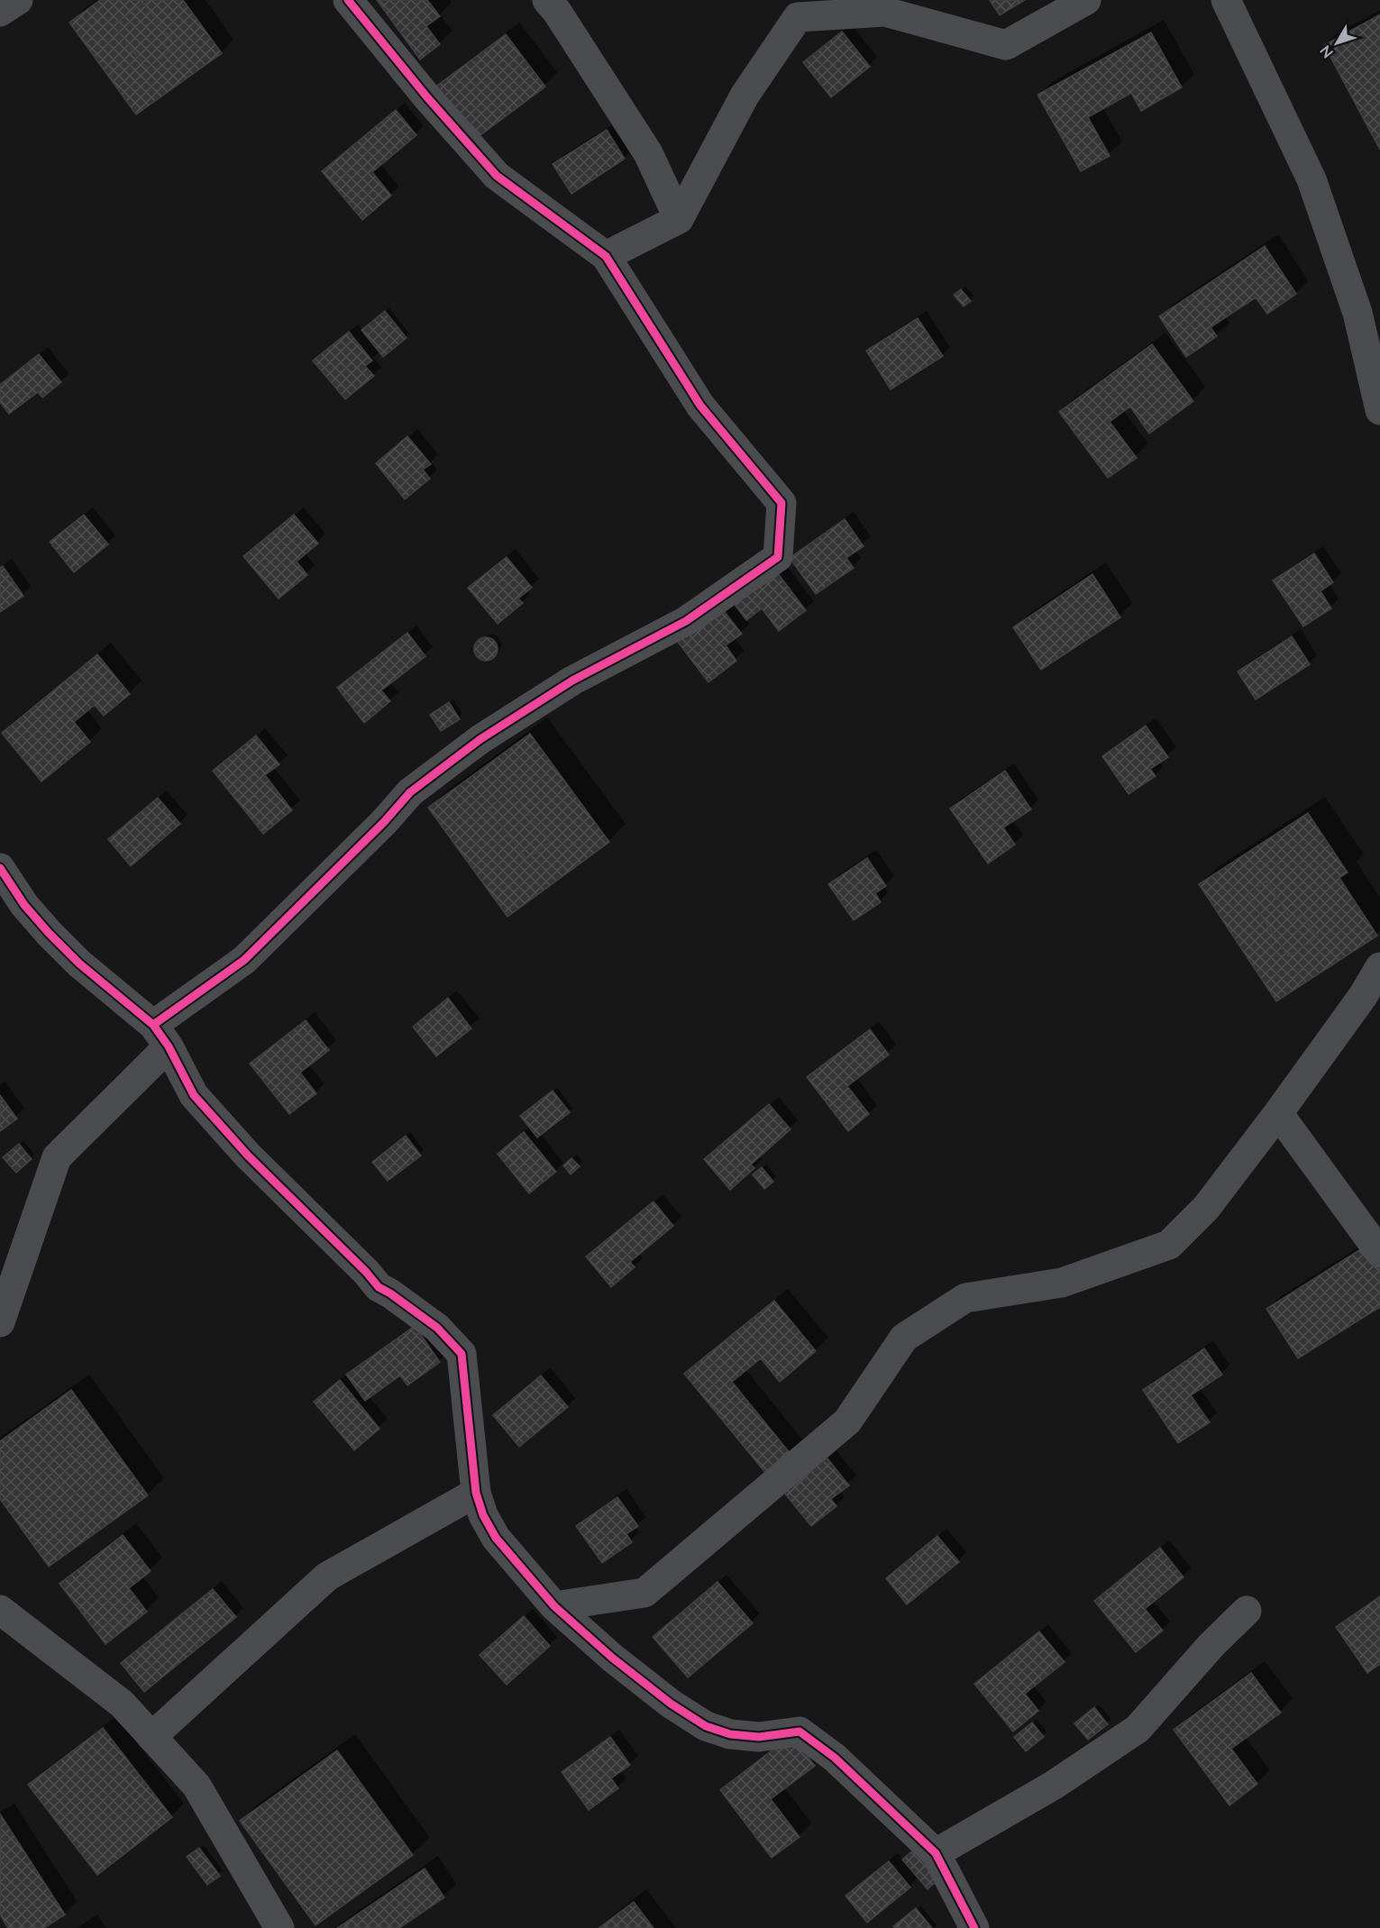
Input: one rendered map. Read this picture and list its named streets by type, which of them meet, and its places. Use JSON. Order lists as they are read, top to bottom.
{
  "north": "bottom left"
}
